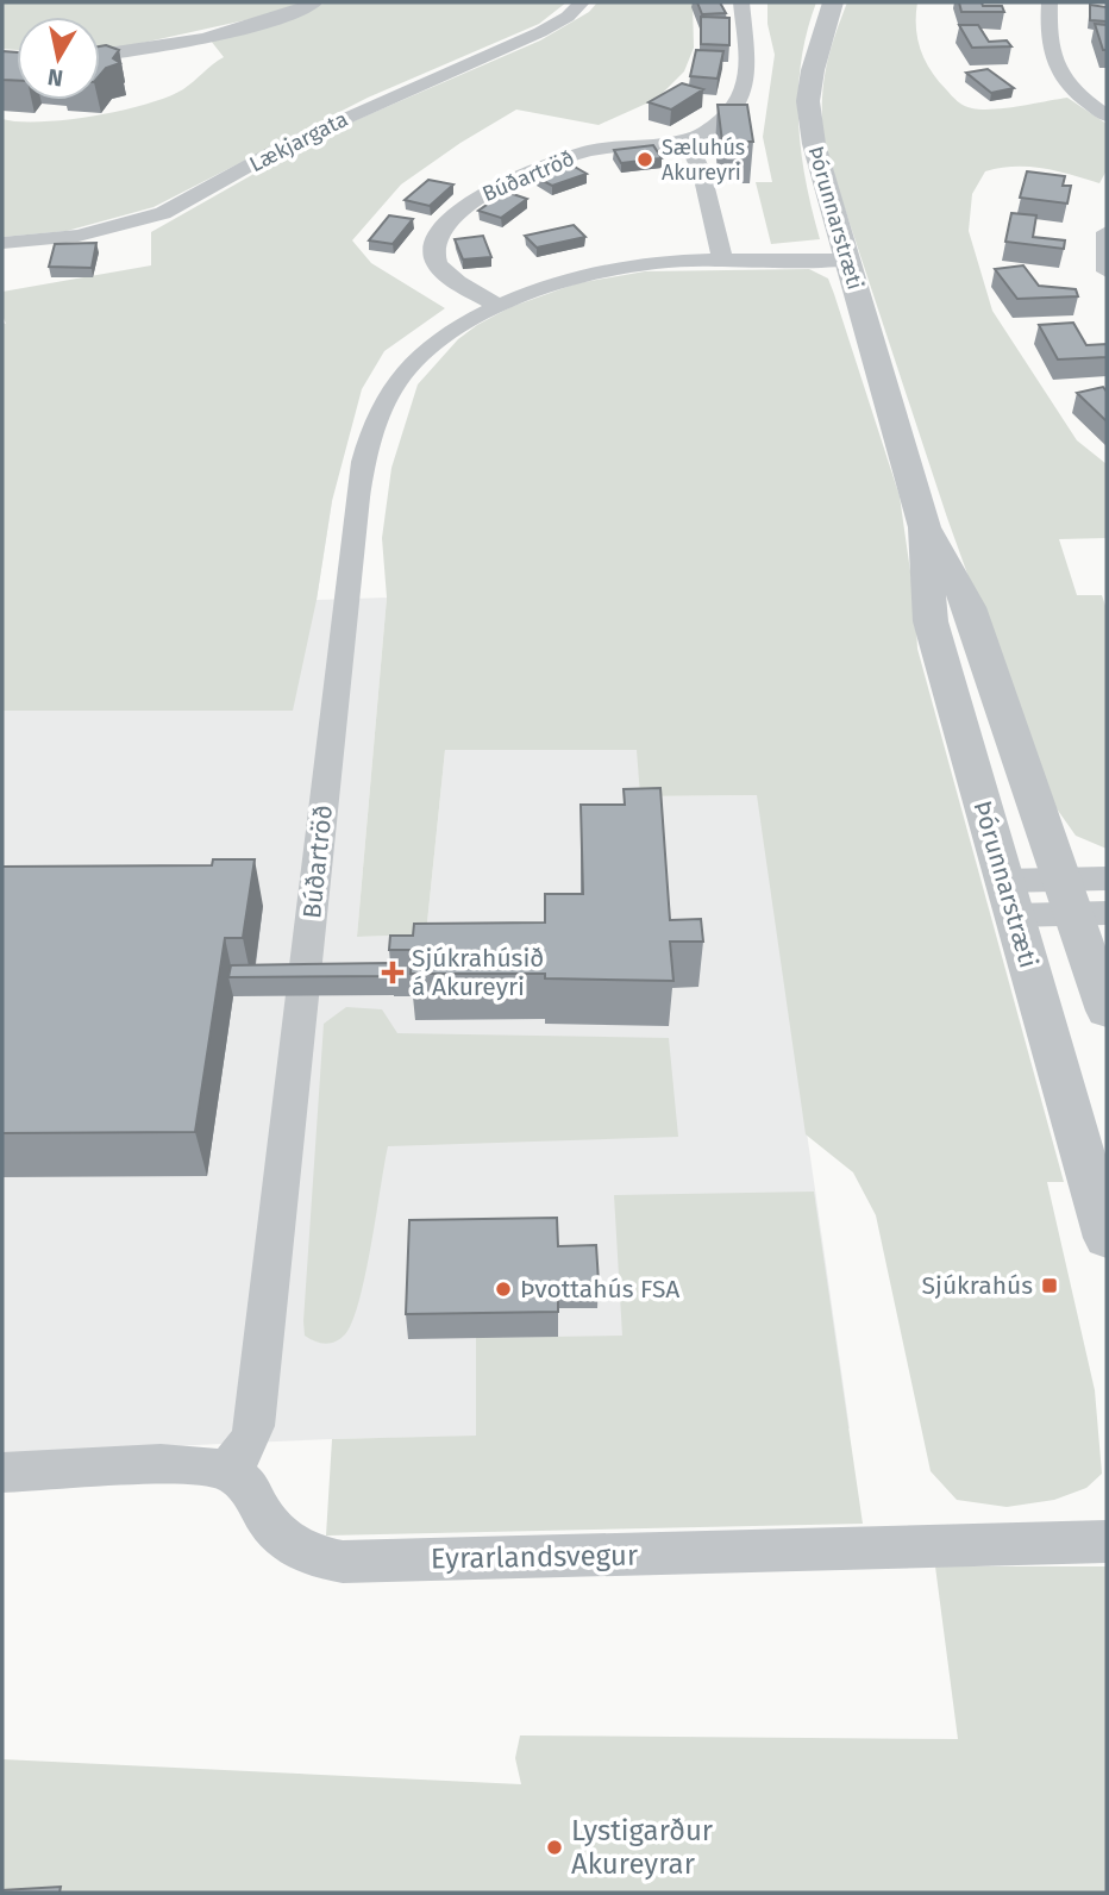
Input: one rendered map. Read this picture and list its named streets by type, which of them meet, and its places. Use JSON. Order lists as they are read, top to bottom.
{
  "streets": {
    "street": [
      "Lækjargata",
      "Búðartröð",
      "Þórunnarstræti",
      "Eyrarlandsvegur"
    ]
  },
  "crossings": [
    ["Búðartröð", "Þórunnarstræti"],
    ["Búðartröð", "Eyrarlandsvegur"]
  ],
  "places": {
    "other": ["Sæluhús Akureyri", "Þvottahús FSA", "Lystigarður Akureyrar"],
    "health": ["Sjúkrahúsið á Akureyri"],
    "transit": ["Sjúkrahús"]
  },
  "north": "bottom"
}
